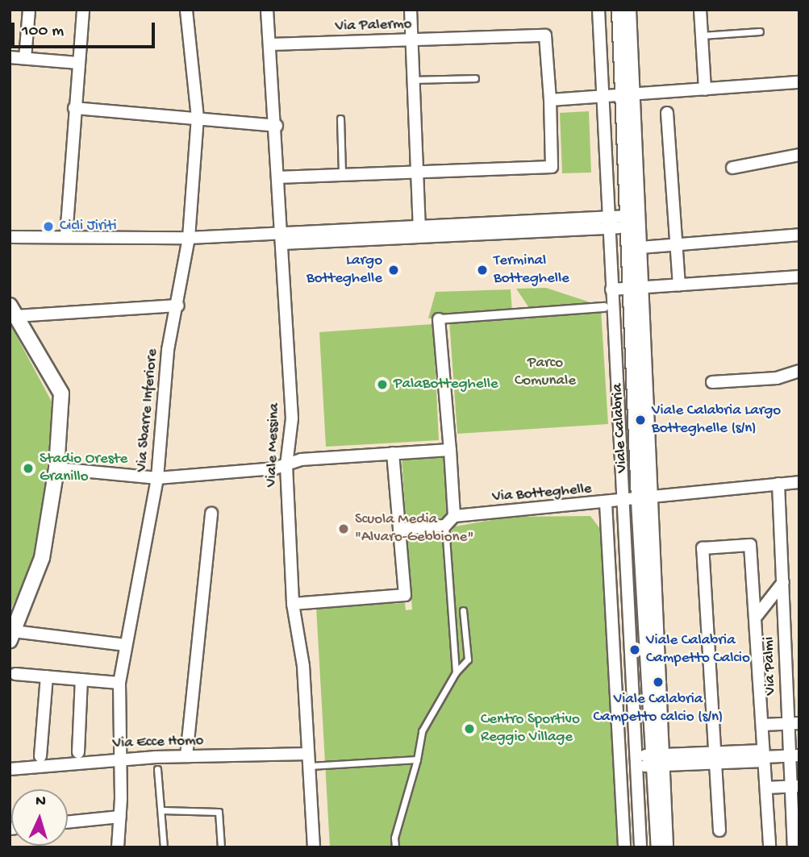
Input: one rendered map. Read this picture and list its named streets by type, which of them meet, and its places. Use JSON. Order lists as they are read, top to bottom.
{
  "streets": {
    "main road": ["Viale Calabria"],
    "street": [
      "Via Palermo",
      "Via Sbarre Inferiore",
      "Viale Messina",
      "Via Botteghelle",
      "Via Palmi",
      "Via Ecce Homo"
    ]
  },
  "crossings": [
    ["Via Palermo", "Viale Messina"],
    ["Via Sbarre Inferiore", "Via Ecce Homo"],
    ["Viale Calabria", "Via Botteghelle"],
    ["Viale Messina", "Via Ecce Homo"],
    ["Via Botteghelle", "Via Palmi"]
  ],
  "parks": ["Parco Comunale"],
  "places": [
    "Cicli Jiriti",
    "Largo Botteghelle",
    "Terminal Botteghelle",
    "PalaBotteghelle",
    "Viale Calabria Largo Botteghelle (s/n)",
    "Stadio Oreste Granillo",
    "Scuola Media \"Alvaro-Gebbione\"",
    "Viale Calabria Campetto Calcio",
    "Viale Calabria Campetto calcio (s/n)",
    "Centro Sportivo Reggio Village"
  ],
  "scale_bar": "100 m",
  "north": "top"
}
